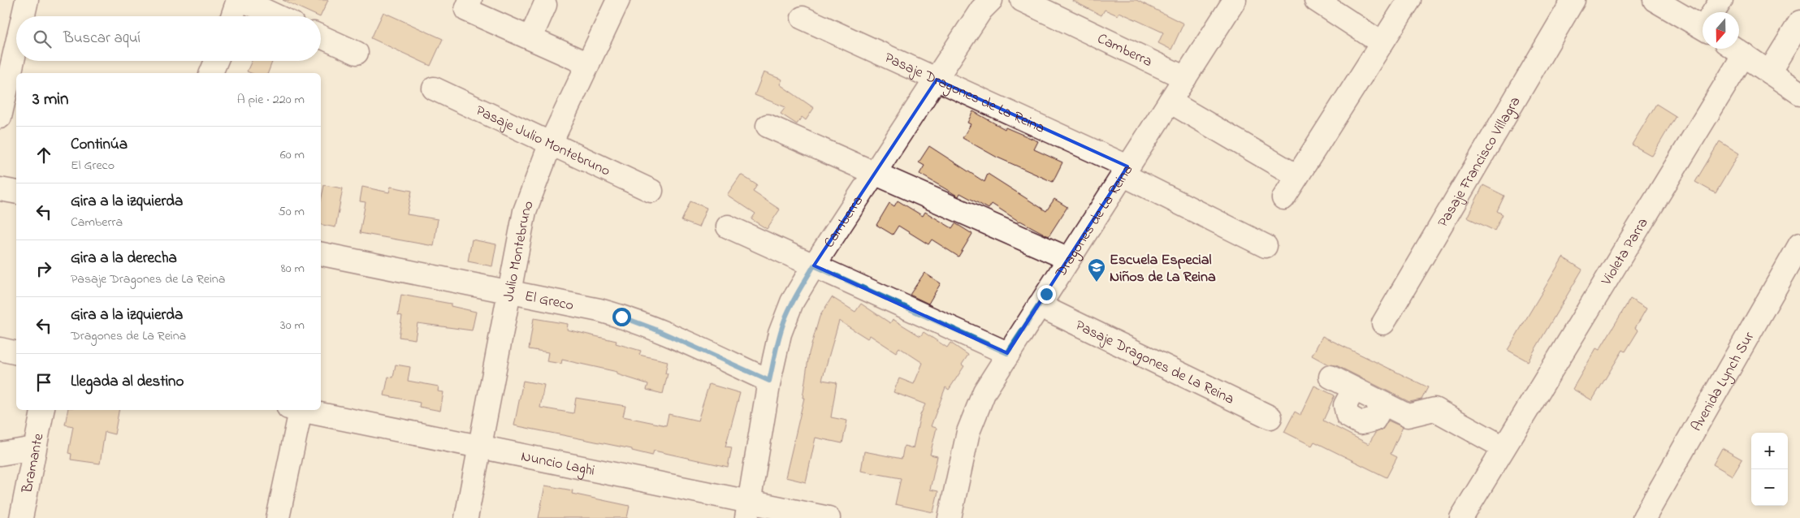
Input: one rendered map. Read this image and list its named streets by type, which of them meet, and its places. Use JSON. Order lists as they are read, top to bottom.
{
  "streets": {
    "street": [
      "Camberra",
      "Pasaje Dragones de La Reina",
      "Pasaje Julio Montebruno",
      "Pasaje Francisco Villagra",
      "Dragones de La Reina",
      "Julio Montebruno",
      "Violeta Parra",
      "El Greco",
      "Avenida Lynch Sur",
      "Bramante",
      "Nuncio Laghi"
    ]
  },
  "crossings": [
    ["Camberra", "Pasaje Dragones de La Reina"],
    ["Camberra", "Dragones de La Reina"],
    ["Camberra", "El Greco"],
    ["Camberra", "Nuncio Laghi"],
    ["Pasaje Dragones de La Reina", "Dragones de La Reina"],
    ["Pasaje Julio Montebruno", "Julio Montebruno"],
    ["Julio Montebruno", "El Greco"],
    ["Julio Montebruno", "Nuncio Laghi"]
  ],
  "places": {
    "school or university": ["Escuela Especial Niños de La Reina"]
  },
  "north": "bottom",
  "page": {
    "search": "Buscar aquí",
    "heading": ["3 min", "A pie · 220 m"],
    "list": [
      ["Continúa", "El Greco", "60 m"],
      ["Gira a la izquierda", "Camberra", "50 m"],
      ["Gira a la derecha", "Pasaje Dragones de La Reina", "80 m"],
      ["Gira a la izquierda", "Dragones de La Reina", "30 m"],
      "Llegada al destino"
    ],
    "map_buttons": ["+", "−"]
  }
}
